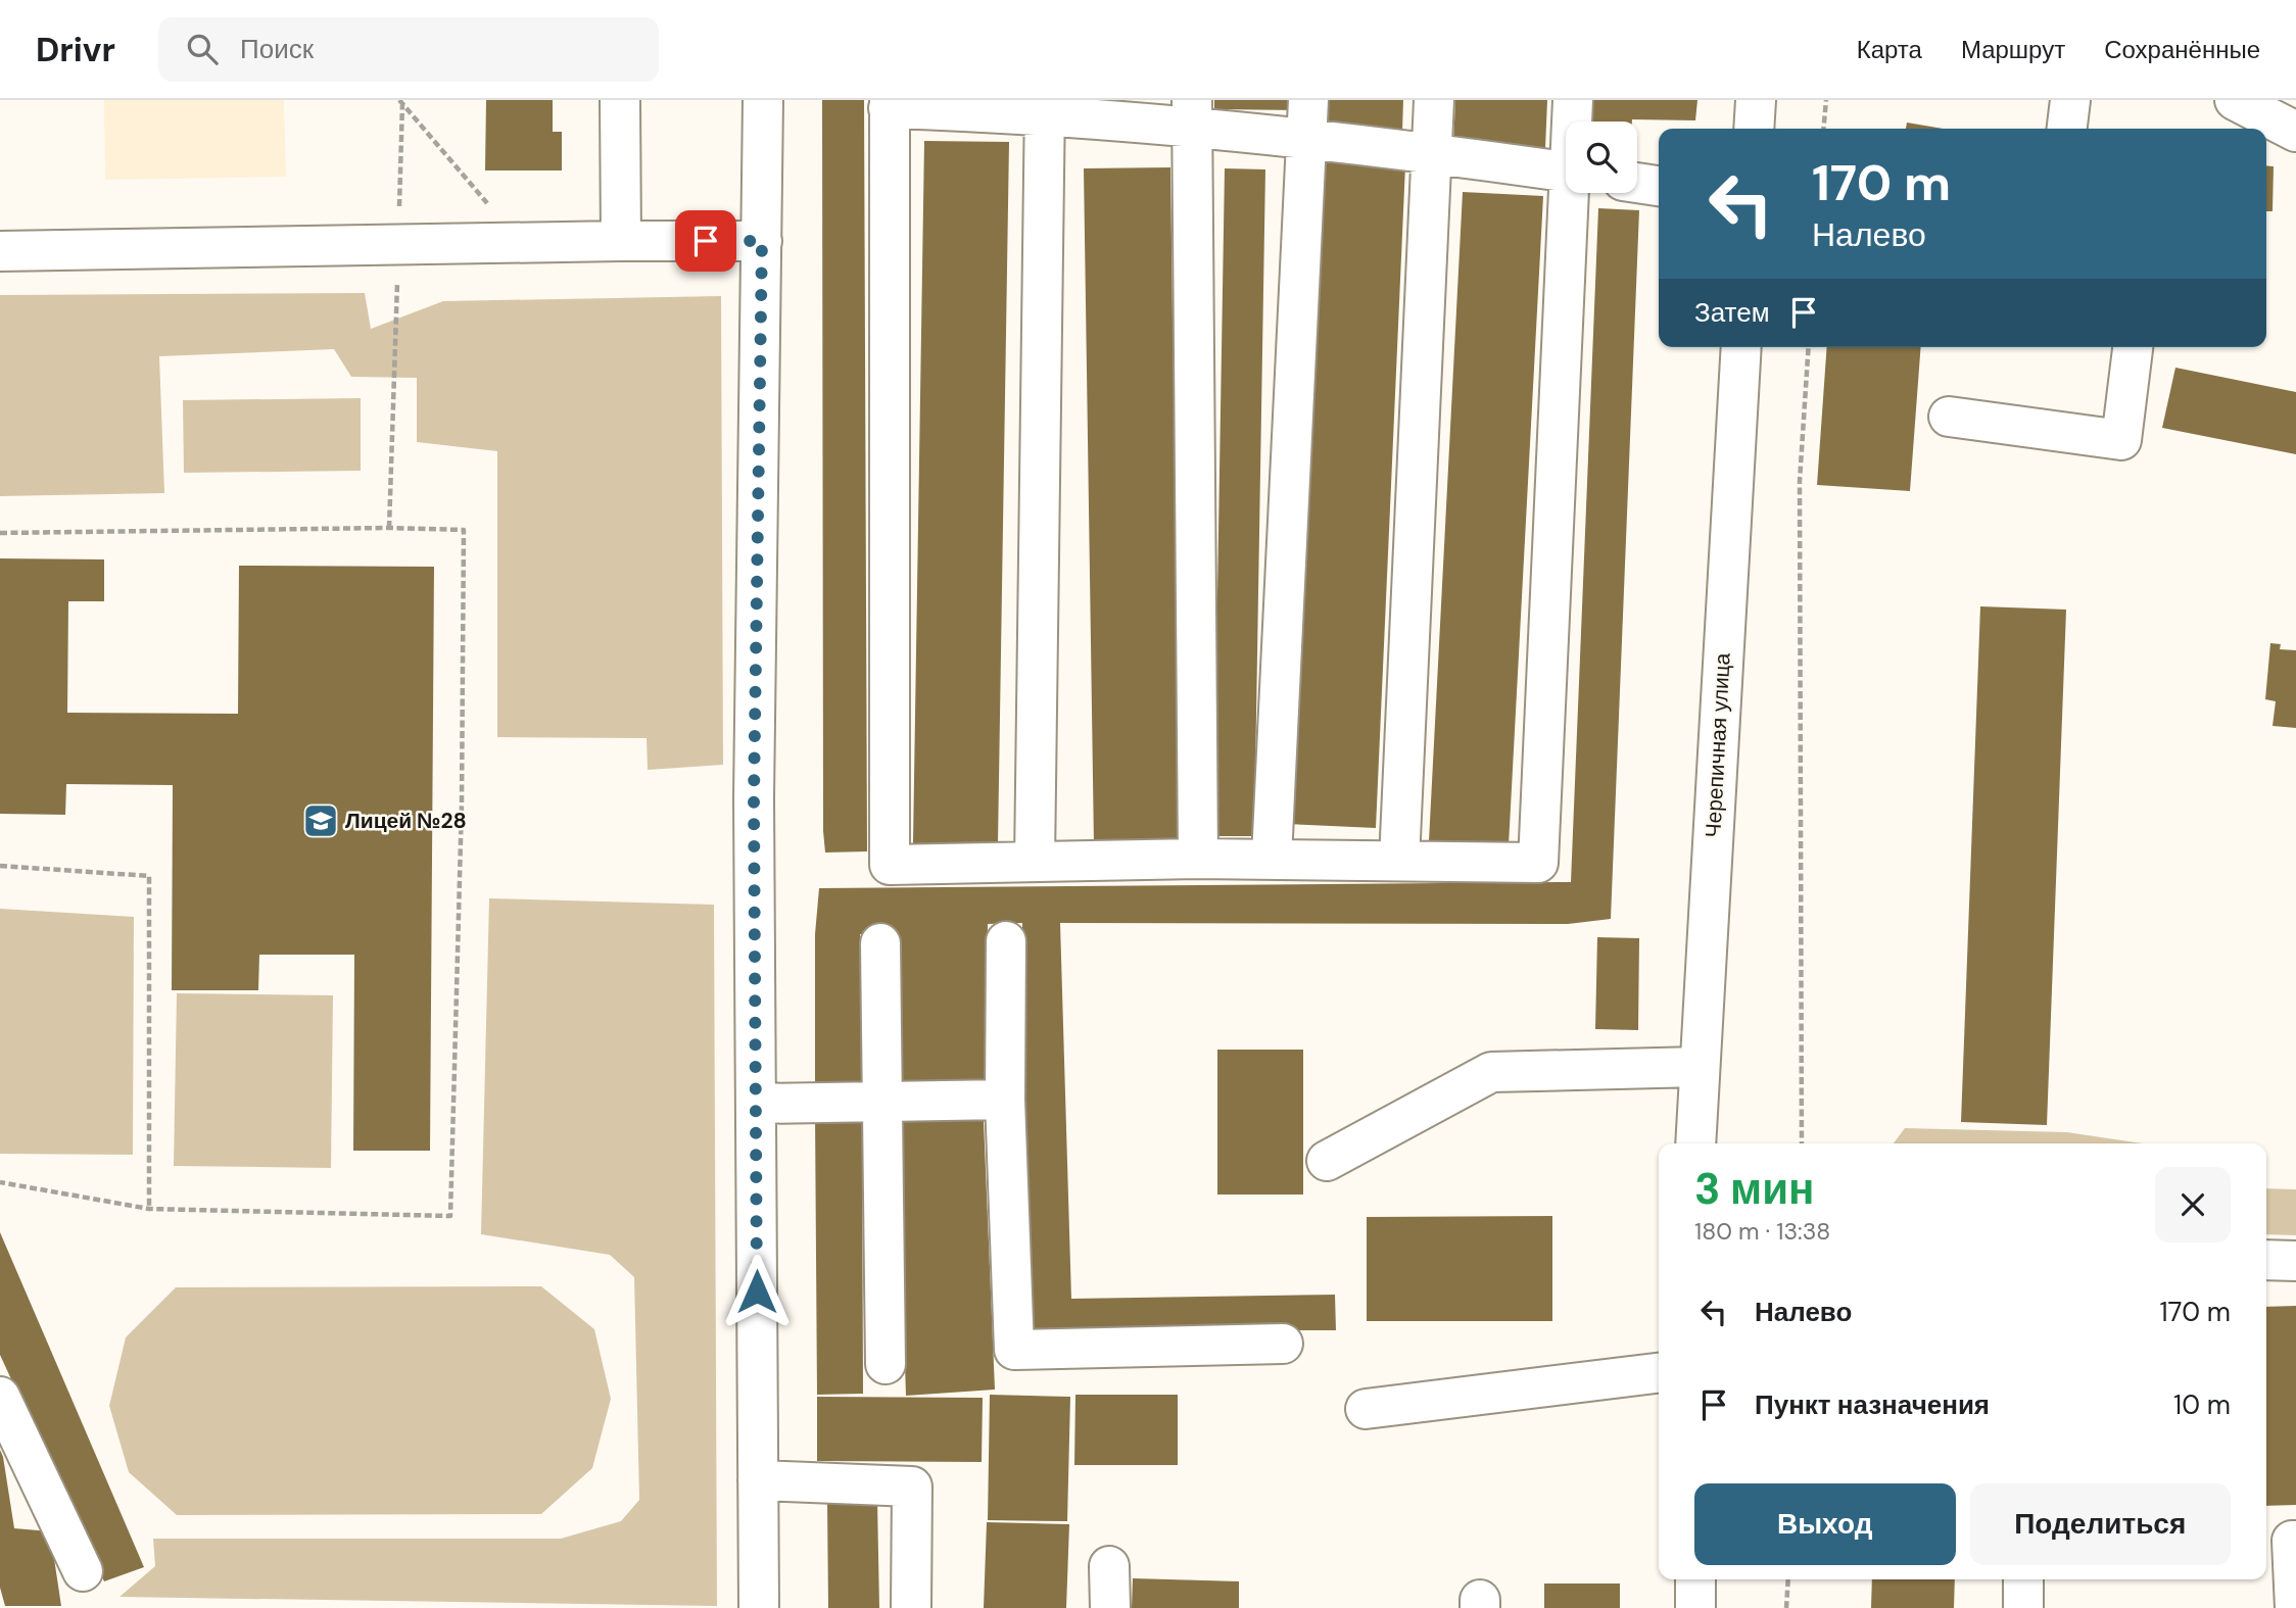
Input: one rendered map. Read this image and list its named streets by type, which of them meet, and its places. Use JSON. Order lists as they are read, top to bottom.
{
  "streets": {
    "street": ["Черепичная улица"]
  },
  "places": {
    "school or university": ["Лицей №28"]
  },
  "page": {
    "header": "Drivr",
    "search": "Поиск",
    "nav": ["Карта", "Маршрут", "Сохранённые"],
    "turn": ["170 m", "Налево"],
    "then": "Затем",
    "heading": ["3 мин", "180 m · 13:38"],
    "list": [
      {
        "name": "Налево",
        "value": "170 m"
      },
      {
        "name": "Пункт назначения",
        "value": "10 m"
      }
    ],
    "buttons": ["Выход", "Поделиться"]
  }
}
